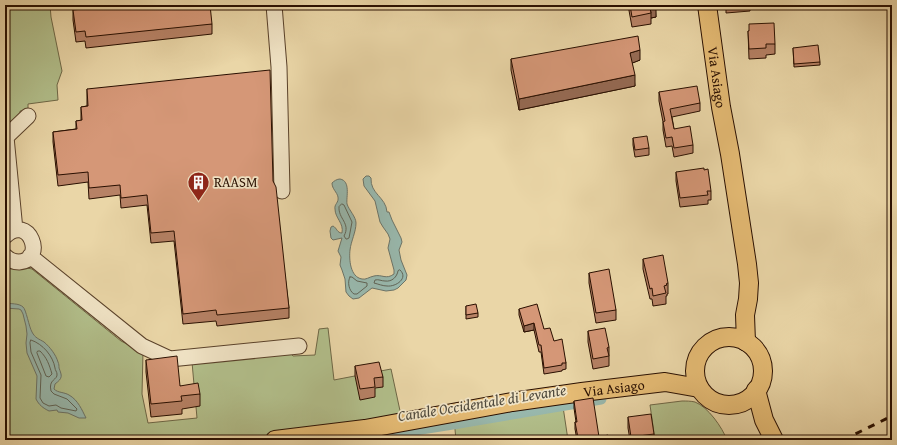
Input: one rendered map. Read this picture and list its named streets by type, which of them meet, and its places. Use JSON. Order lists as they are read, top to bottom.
{
  "streets": {
    "main road": ["Via Asiago"]
  },
  "water": ["Canale Occidentale di Levante"],
  "places": {
    "building": ["RAASM"]
  }
}
